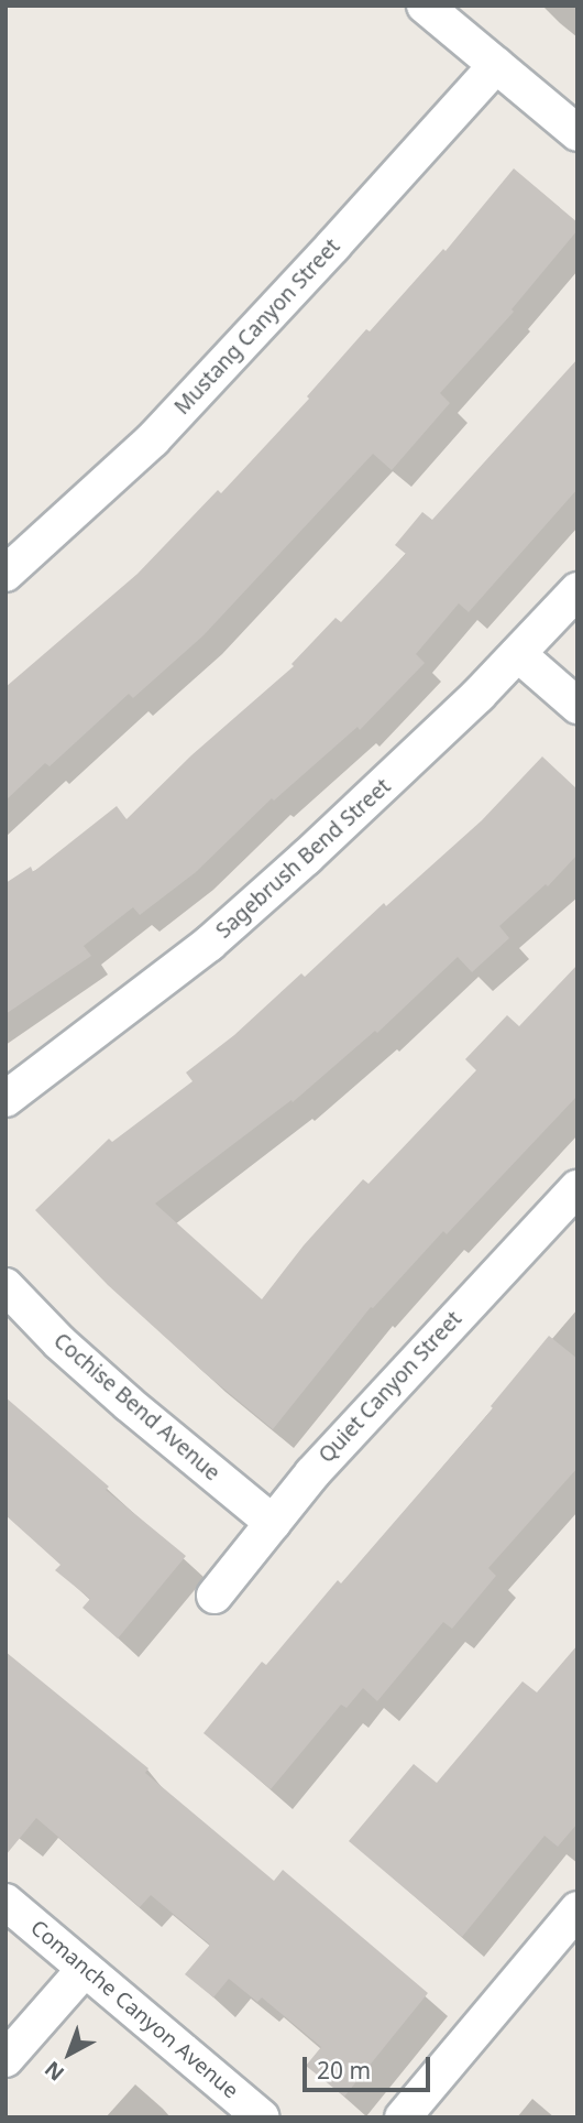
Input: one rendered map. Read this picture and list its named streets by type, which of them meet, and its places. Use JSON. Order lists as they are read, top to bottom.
{
  "streets": {
    "street": [
      "Mustang Canyon Street",
      "Sagebrush Bend Street",
      "Quiet Canyon Street",
      "Cochise Bend Avenue",
      "Comanche Canyon Avenue"
    ]
  },
  "crossings": [
    ["Quiet Canyon Street", "Cochise Bend Avenue"]
  ],
  "scale_bar": "20 m",
  "north": "bottom left"
}
